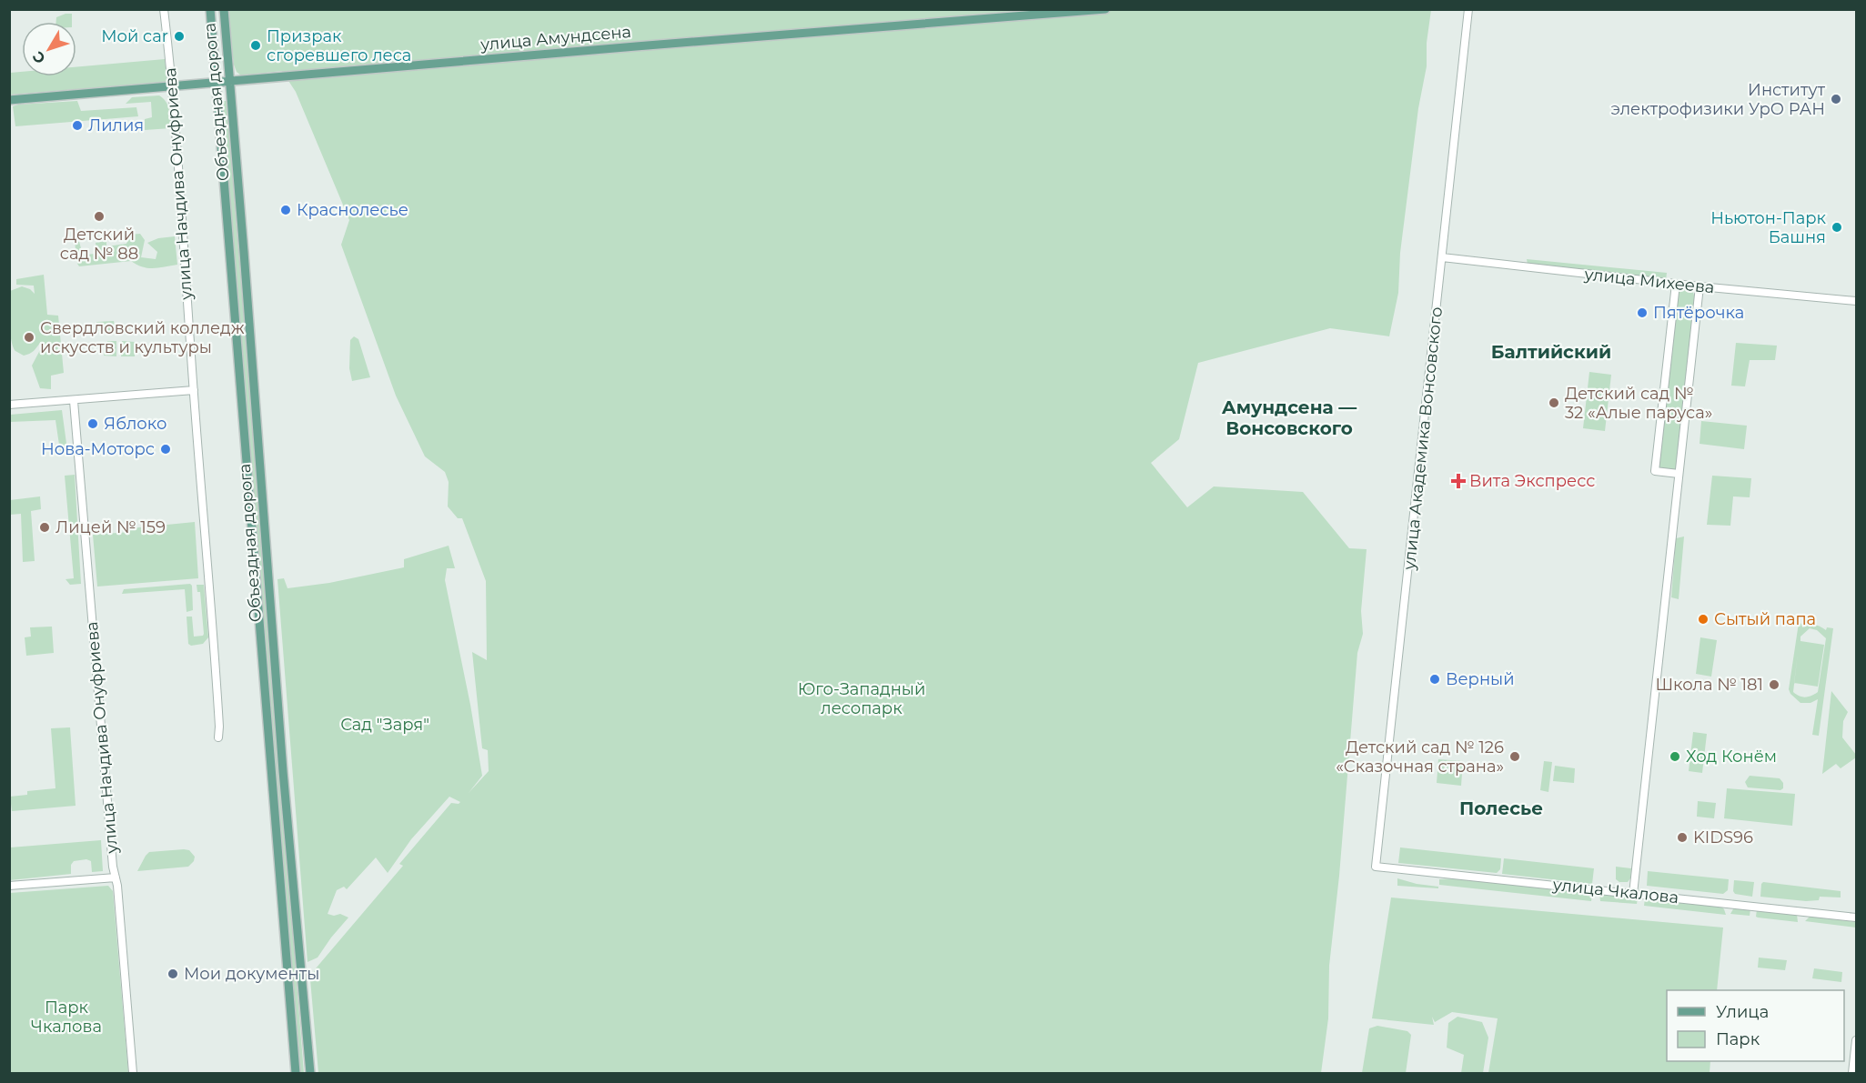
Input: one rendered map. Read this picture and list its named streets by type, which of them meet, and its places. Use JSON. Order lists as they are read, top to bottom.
{
  "streets": {
    "main road": ["улица Амундсена", "Объездная дорога"],
    "street": [
      "улица Начдива Онуфриева",
      "улица Михеева",
      "улица Академика Вонсовского",
      "улица Чкалова"
    ]
  },
  "crossings": [
    ["улица Амундсена", "Объездная дорога"],
    ["улица Амундсена", "улица Начдива Онуфриева"],
    ["улица Михеева", "улица Академика Вонсовского"],
    ["улица Академика Вонсовского", "улица Чкалова"]
  ],
  "districts": ["Балтийский", "Амундсена — Вонсовского", "Полесье"],
  "parks": ["Юго-Западный лесопарк", "Сад \"Заря\"", "Парк Чкалова"],
  "places": {
    "other": [
      "Мой car",
      "Призрак сгоревшего леса",
      "Институт электрофизики УрО РАН",
      "Лилия",
      "Краснолесье",
      "Детский сад № 88",
      "Ньютон-Парк Башня",
      "Пятёрочка",
      "Свердловский колледж искусств и культуры",
      "Детский сад № 32 «Алые паруса»",
      "Яблоко",
      "Нова-Моторс",
      "Лицей № 159",
      "Сытый папа",
      "Верный",
      "Школа № 181",
      "Детский сад № 126 «Сказочная страна»",
      "Ход Конём",
      "KIDS96",
      "Мои документы"
    ],
    "health": ["Вита Экспресс"]
  },
  "legend": ["Улица", "Парк"],
  "north": "bottom left"
}
